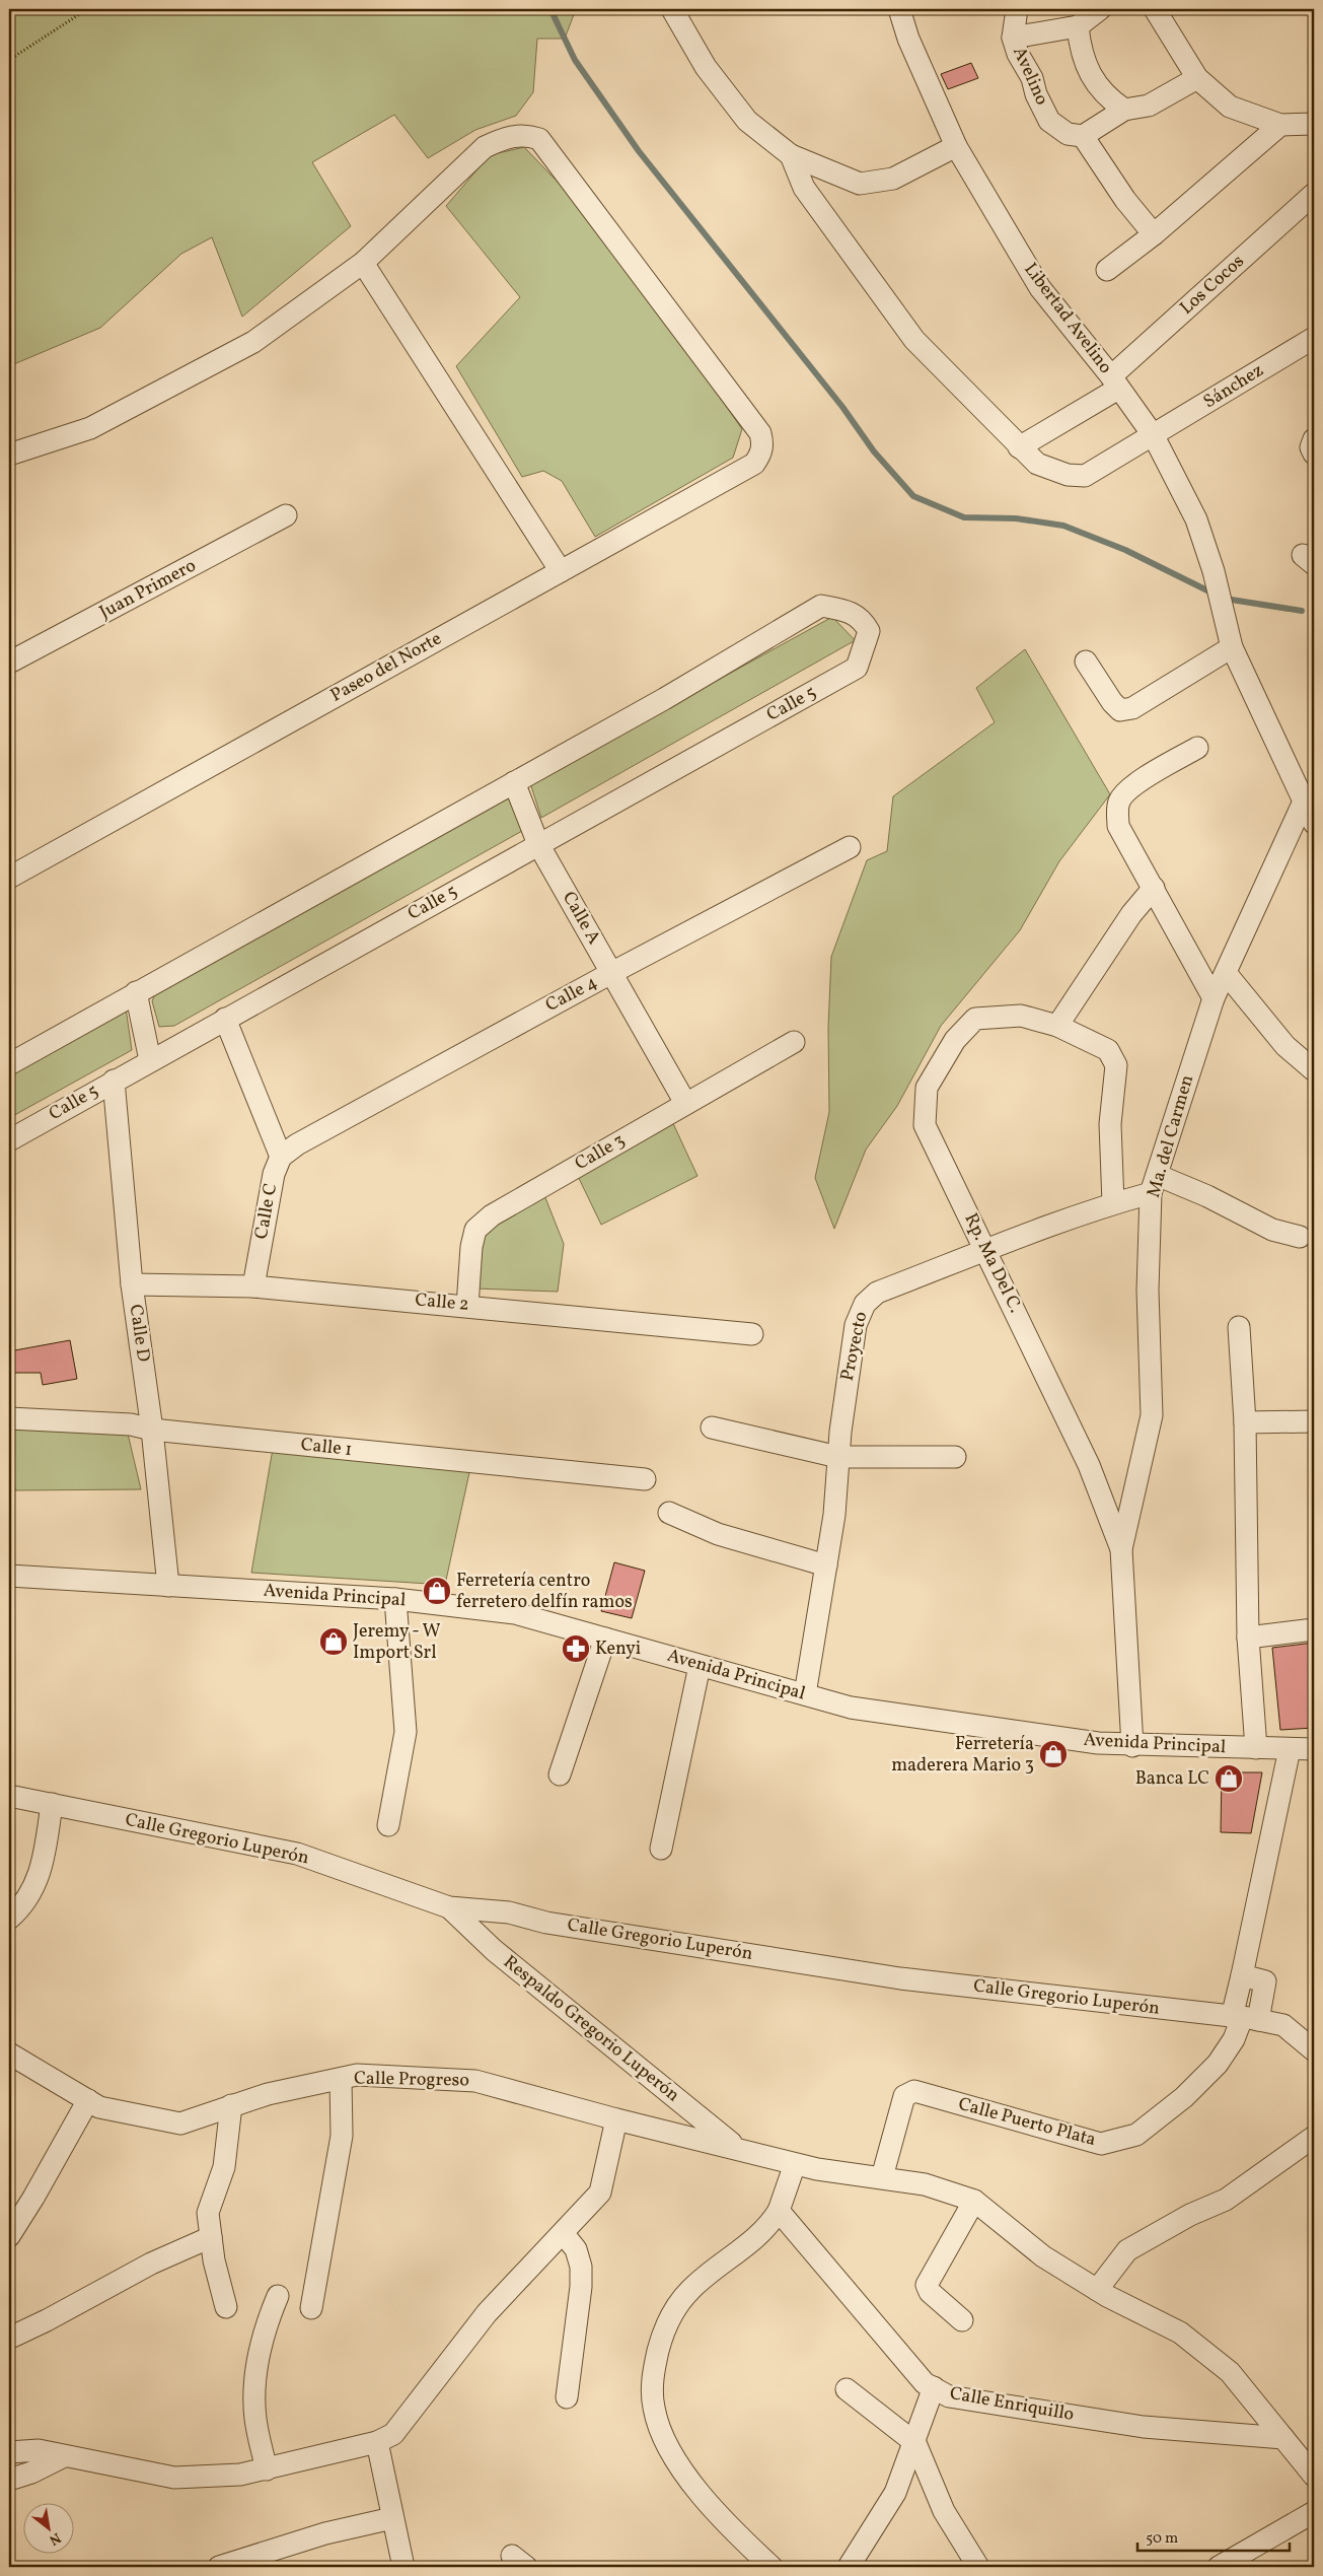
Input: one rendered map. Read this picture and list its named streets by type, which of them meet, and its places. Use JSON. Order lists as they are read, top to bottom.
{
  "streets": {
    "street": [
      "Avelino",
      "Los Cocos",
      "Libertad Avelino",
      "Sánchez",
      "Juan Primero",
      "Paseo del Norte",
      "Calle 5",
      "Calle A",
      "Calle 4",
      "Ma. del Carmen",
      "Calle 3",
      "Calle C",
      "Rp. Ma Del C.",
      "Calle 2",
      "Calle D",
      "Proyecto",
      "Calle 1",
      "Avenida Principal",
      "Calle Gregorio Luperón",
      "Respaldo Gregorio Luperón",
      "Calle Progreso",
      "Calle Puerto Plata",
      "Calle Enriquillo"
    ]
  },
  "crossings": [
    ["Los Cocos", "Libertad Avelino"],
    ["Los Cocos", "Sánchez"],
    ["Libertad Avelino", "Sánchez"],
    ["Libertad Avelino", "Ma. del Carmen"],
    ["Calle 5", "Calle A"],
    ["Calle 5", "Calle D"],
    ["Calle A", "Calle 4"],
    ["Calle A", "Calle 3"],
    ["Calle 4", "Calle C"],
    ["Ma. del Carmen", "Rp. Ma Del C."],
    ["Ma. del Carmen", "Proyecto"],
    ["Calle 3", "Calle 2"],
    ["Calle C", "Calle 2"],
    ["Rp. Ma Del C.", "Proyecto"],
    ["Calle 2", "Calle D"],
    ["Calle D", "Calle 1"],
    ["Calle D", "Avenida Principal"],
    ["Proyecto", "Avenida Principal"],
    ["Calle Gregorio Luperón", "Respaldo Gregorio Luperón"],
    ["Calle Gregorio Luperón", "Calle Puerto Plata"],
    ["Respaldo Gregorio Luperón", "Calle Progreso"],
    ["Calle Progreso", "Calle Puerto Plata"]
  ],
  "places": {
    "shop": [
      "Ferretería centro ferretero delfín ramos",
      "Jeremy - W Import Srl",
      "Ferretería maderera Mario 3",
      "Banca LC"
    ],
    "pharmacy": ["Kenyi"]
  },
  "scale_bar": "50 m",
  "north": "bottom right"
}
